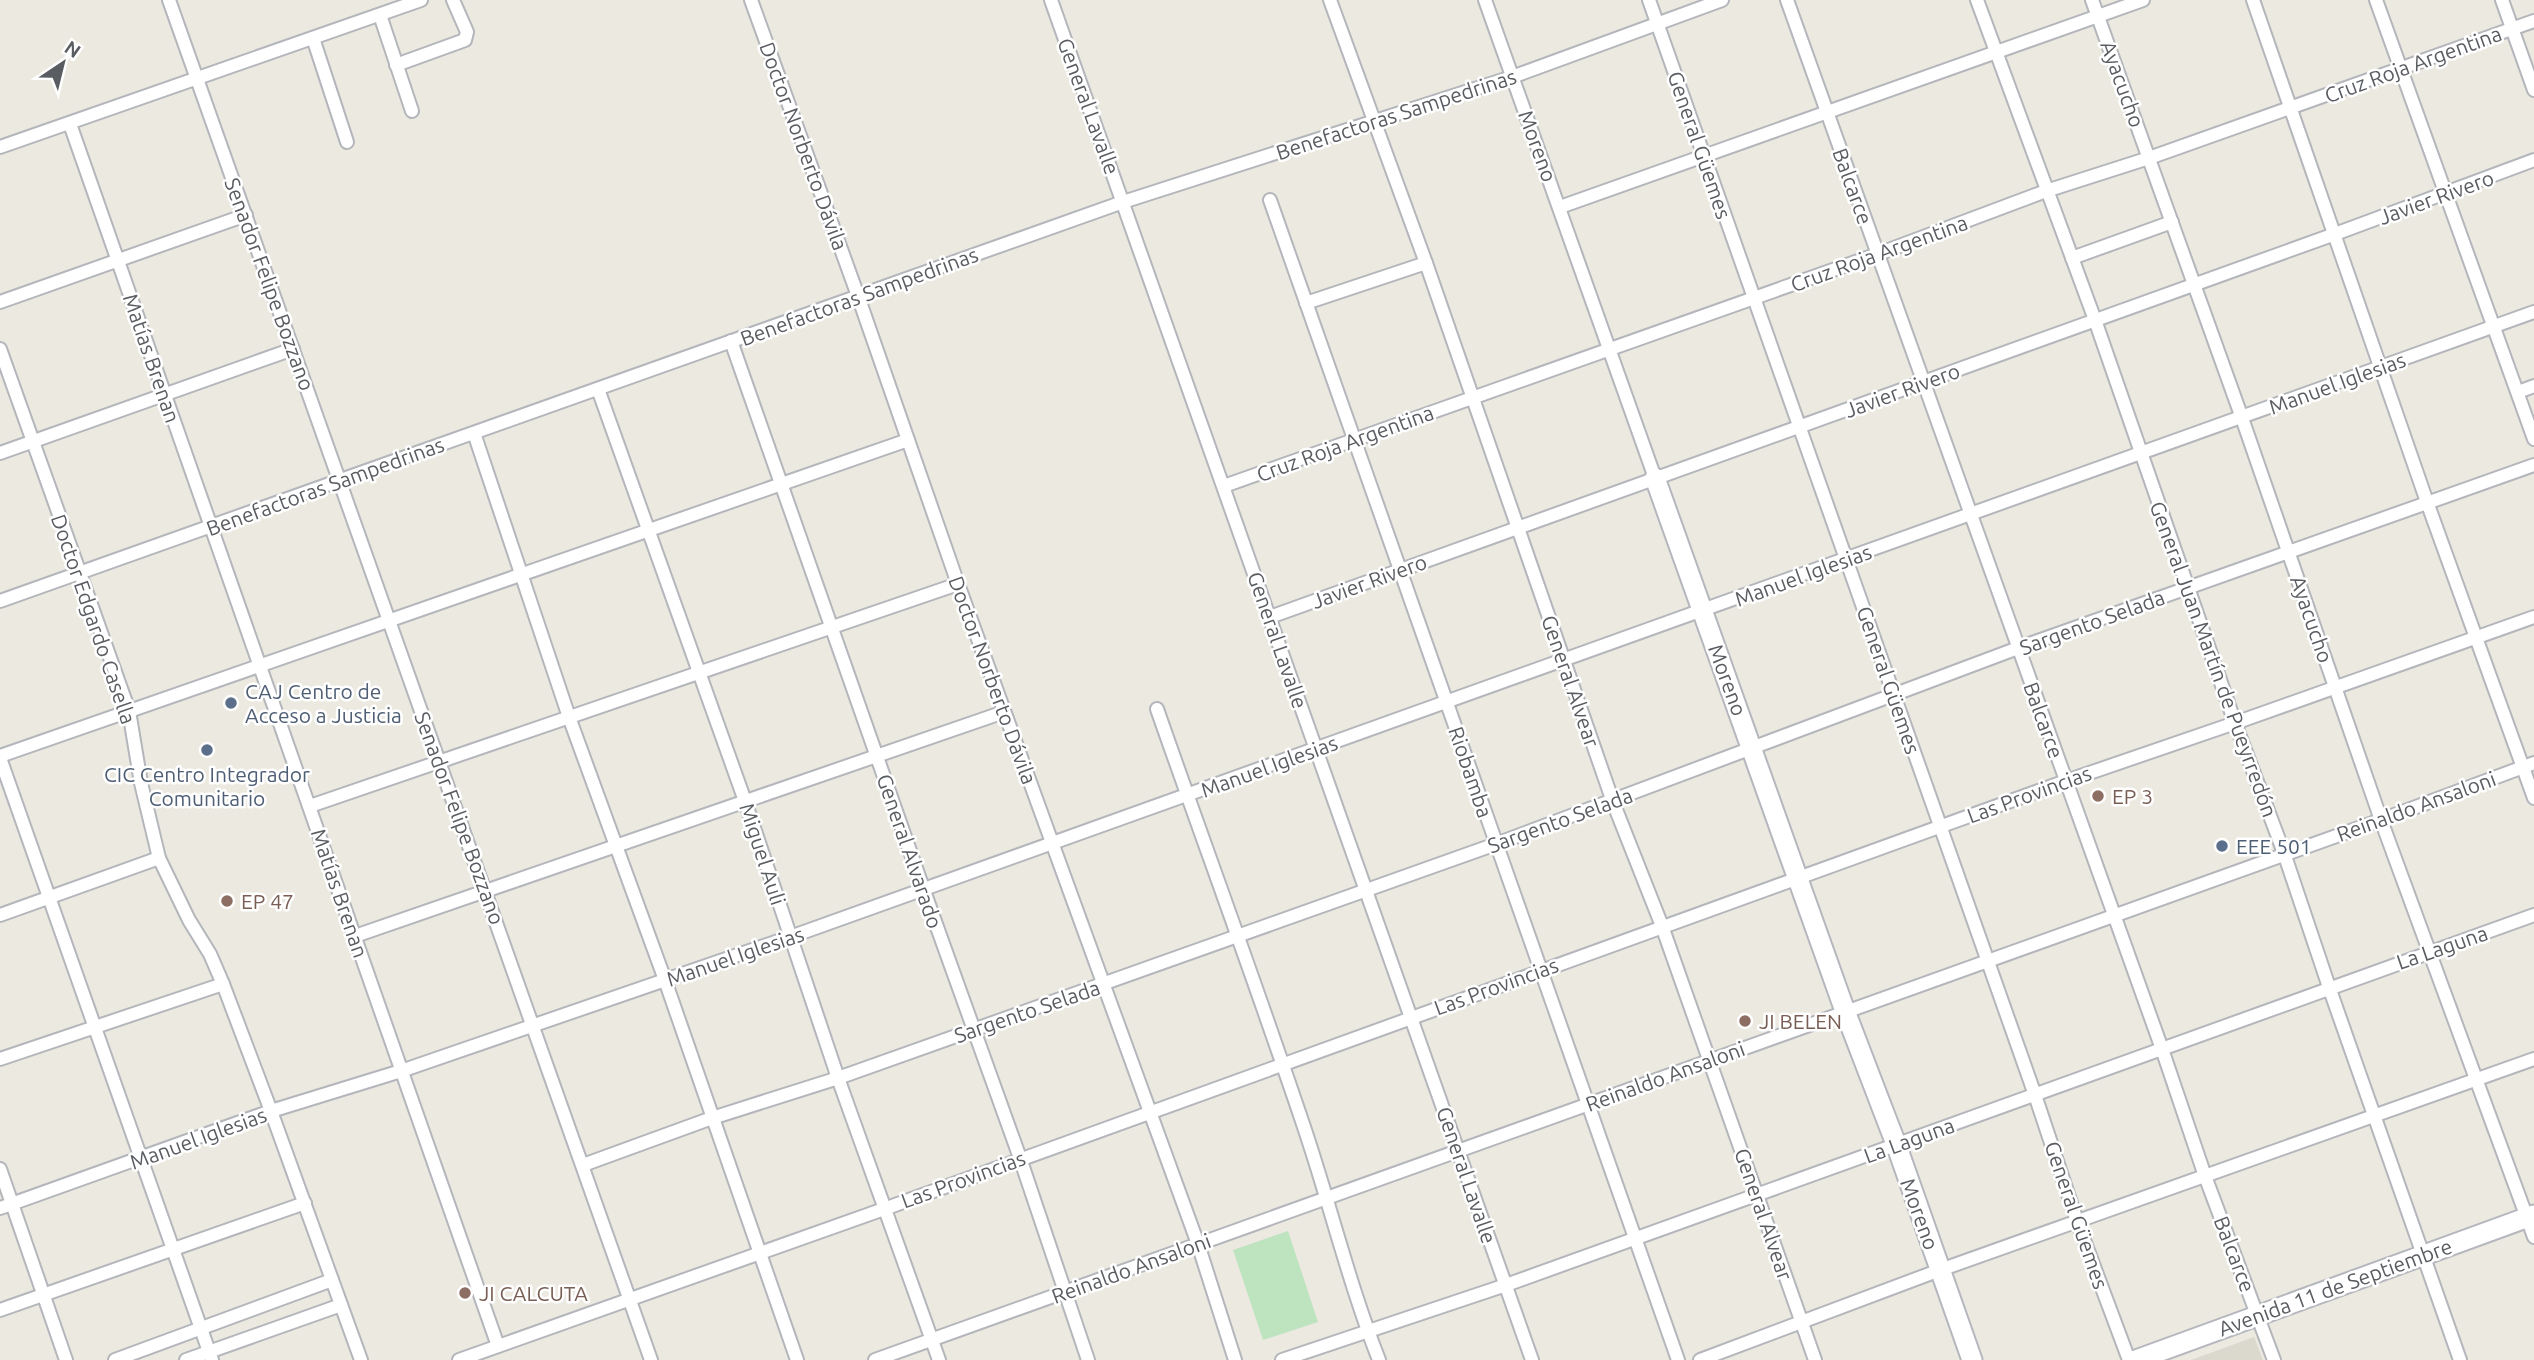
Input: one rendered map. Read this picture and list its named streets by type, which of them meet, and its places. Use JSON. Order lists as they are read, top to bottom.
{
  "streets": {
    "street": [
      "Cruz Roja Argentina",
      "Ayacucho",
      "General Lavalle",
      "Benefactoras Sampedrinas",
      "General Güemes",
      "Doctor Norberto Dávila",
      "Moreno",
      "Balcarce",
      "Javier Rivero",
      "Senador Felipe Bozzano",
      "Matías Brenan",
      "Manuel Iglesias",
      "Doctor Edgardo Casella",
      "Sargento Selada",
      "General Juan Martín de Pueyrredón",
      "General Alvear",
      "Riobamba",
      "Las Provincias",
      "Reinaldo Ansaloni",
      "General Alvarado",
      "Miguel Auli",
      "La Laguna",
      "Avenida 11 de Septiembre"
    ]
  },
  "crossings": [
    ["Cruz Roja Argentina", "Ayacucho"],
    ["Cruz Roja Argentina", "General Lavalle"],
    ["Cruz Roja Argentina", "General Güemes"],
    ["Cruz Roja Argentina", "Moreno"],
    ["Cruz Roja Argentina", "Balcarce"],
    ["Cruz Roja Argentina", "General Juan Martín de Pueyrredón"],
    ["Cruz Roja Argentina", "General Alvear"],
    ["Cruz Roja Argentina", "Riobamba"],
    ["Ayacucho", "Javier Rivero"],
    ["Ayacucho", "Manuel Iglesias"],
    ["Ayacucho", "Sargento Selada"],
    ["Ayacucho", "Las Provincias"],
    ["Ayacucho", "Reinaldo Ansaloni"],
    ["Ayacucho", "La Laguna"],
    ["Ayacucho", "Avenida 11 de Septiembre"],
    ["General Lavalle", "Benefactoras Sampedrinas"],
    ["General Lavalle", "Javier Rivero"],
    ["General Lavalle", "Manuel Iglesias"],
    ["General Lavalle", "Sargento Selada"],
    ["General Lavalle", "Las Provincias"],
    ["General Lavalle", "Reinaldo Ansaloni"],
    ["General Lavalle", "La Laguna"],
    ["Benefactoras Sampedrinas", "General Güemes"],
    ["Benefactoras Sampedrinas", "Doctor Norberto Dávila"],
    ["Benefactoras Sampedrinas", "Moreno"],
    ["Benefactoras Sampedrinas", "Senador Felipe Bozzano"],
    ["Benefactoras Sampedrinas", "Matías Brenan"],
    ["Benefactoras Sampedrinas", "Doctor Edgardo Casella"],
    ["Benefactoras Sampedrinas", "General Alvear"],
    ["Benefactoras Sampedrinas", "General Alvarado"],
    ["Benefactoras Sampedrinas", "Miguel Auli"],
    ["General Güemes", "Javier Rivero"],
    ["General Güemes", "Manuel Iglesias"],
    ["General Güemes", "Sargento Selada"],
    ["General Güemes", "Las Provincias"],
    ["General Güemes", "Reinaldo Ansaloni"],
    ["General Güemes", "La Laguna"],
    ["Doctor Norberto Dávila", "Manuel Iglesias"],
    ["Doctor Norberto Dávila", "Sargento Selada"],
    ["Doctor Norberto Dávila", "Las Provincias"],
    ["Doctor Norberto Dávila", "Reinaldo Ansaloni"],
    ["Moreno", "Javier Rivero"],
    ["Moreno", "Manuel Iglesias"],
    ["Moreno", "Sargento Selada"],
    ["Moreno", "Las Provincias"],
    ["Moreno", "Reinaldo Ansaloni"],
    ["Moreno", "La Laguna"],
    ["Balcarce", "Javier Rivero"],
    ["Balcarce", "Manuel Iglesias"],
    ["Balcarce", "Sargento Selada"],
    ["Balcarce", "Las Provincias"],
    ["Balcarce", "Reinaldo Ansaloni"],
    ["Balcarce", "La Laguna"],
    ["Balcarce", "Avenida 11 de Septiembre"],
    ["Javier Rivero", "General Juan Martín de Pueyrredón"],
    ["Javier Rivero", "General Alvear"],
    ["Javier Rivero", "Riobamba"],
    ["Senador Felipe Bozzano", "Manuel Iglesias"],
    ["Senador Felipe Bozzano", "Sargento Selada"],
    ["Senador Felipe Bozzano", "Las Provincias"],
    ["Matías Brenan", "Manuel Iglesias"],
    ["Matías Brenan", "Las Provincias"],
    ["Manuel Iglesias", "Doctor Edgardo Casella"],
    ["Manuel Iglesias", "General Juan Martín de Pueyrredón"],
    ["Manuel Iglesias", "General Alvear"],
    ["Manuel Iglesias", "Riobamba"],
    ["Manuel Iglesias", "General Alvarado"],
    ["Manuel Iglesias", "Miguel Auli"],
    ["Sargento Selada", "General Juan Martín de Pueyrredón"],
    ["Sargento Selada", "General Alvear"],
    ["Sargento Selada", "Riobamba"],
    ["Sargento Selada", "General Alvarado"],
    ["Sargento Selada", "Miguel Auli"],
    ["General Juan Martín de Pueyrredón", "Las Provincias"],
    ["General Juan Martín de Pueyrredón", "Reinaldo Ansaloni"],
    ["General Juan Martín de Pueyrredón", "La Laguna"],
    ["General Juan Martín de Pueyrredón", "Avenida 11 de Septiembre"],
    ["General Alvear", "Las Provincias"],
    ["General Alvear", "Reinaldo Ansaloni"],
    ["General Alvear", "La Laguna"],
    ["Riobamba", "Las Provincias"],
    ["Riobamba", "Reinaldo Ansaloni"],
    ["Riobamba", "La Laguna"],
    ["Las Provincias", "General Alvarado"],
    ["Las Provincias", "Miguel Auli"],
    ["Reinaldo Ansaloni", "General Alvarado"],
    ["Reinaldo Ansaloni", "Miguel Auli"]
  ],
  "places": [
    "CAJ Centro de Acceso a Justicia",
    "CIC Centro Integrador Comunitario",
    "EP 3",
    "EEE 501",
    "EP 47",
    "JI BELEN",
    "JI CALCUTA"
  ],
  "north": "top right"
}
